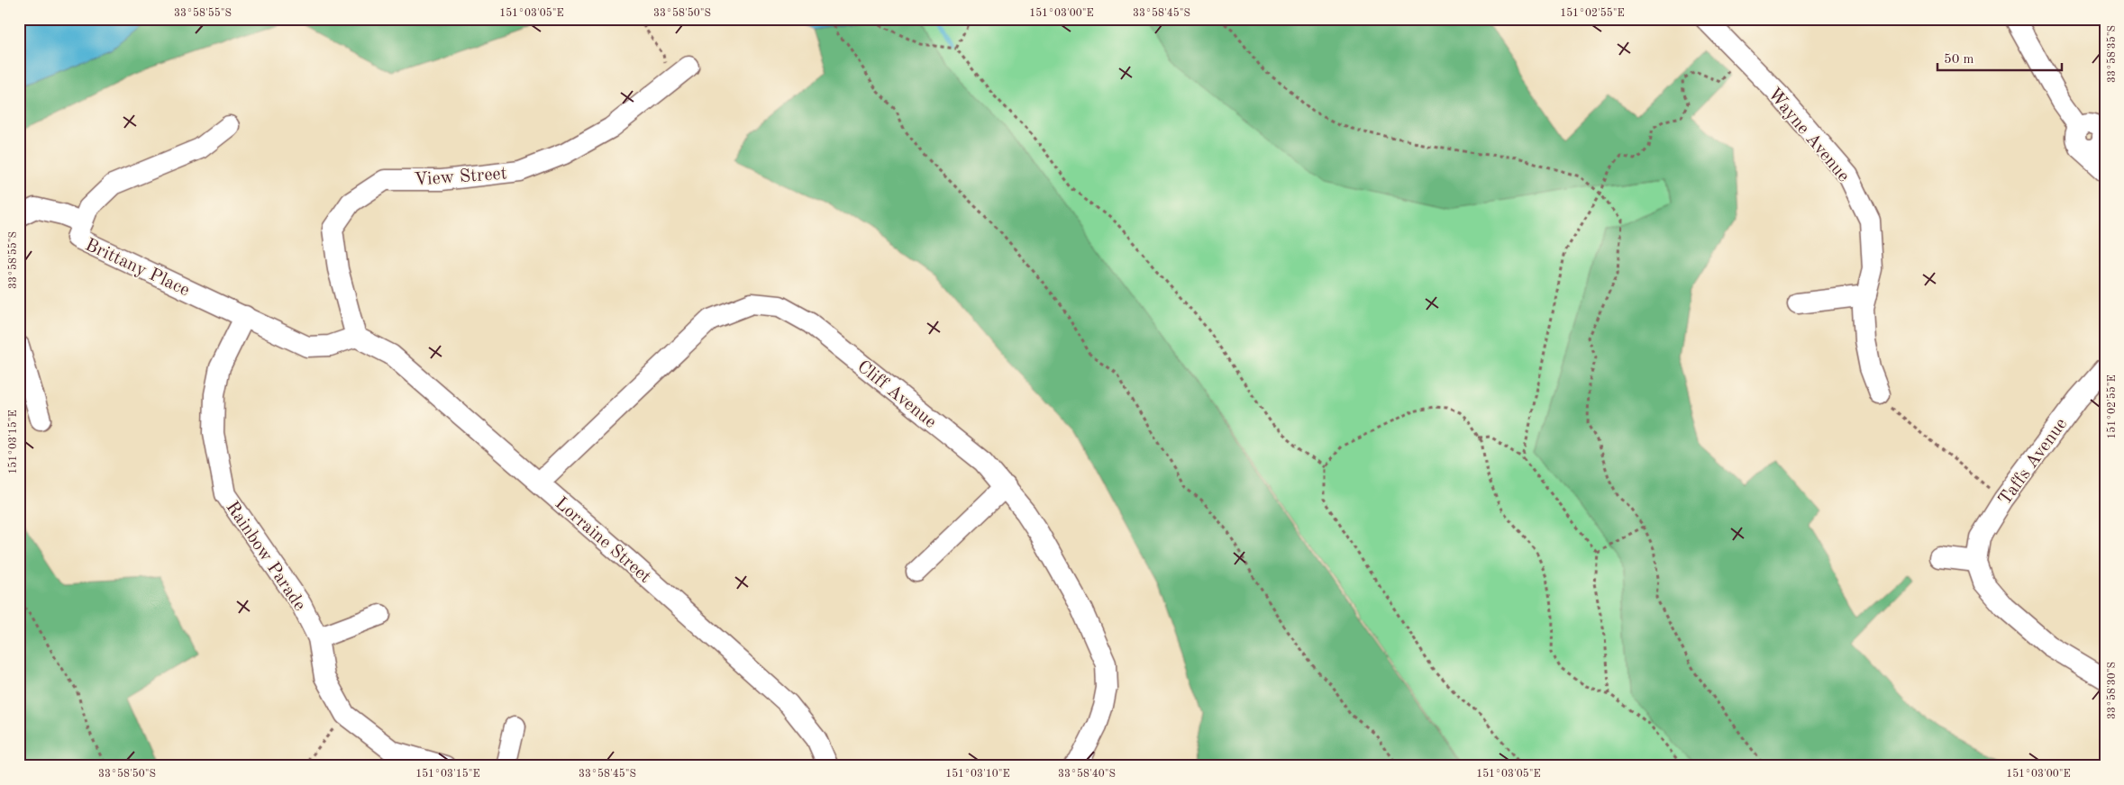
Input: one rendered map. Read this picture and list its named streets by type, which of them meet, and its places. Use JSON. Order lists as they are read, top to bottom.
{
  "streets": {
    "street": [
      "Wayne Avenue",
      "View Street",
      "Brittany Place",
      "Cliff Avenue",
      "Taffs Avenue",
      "Lorraine Street",
      "Rainbow Parade"
    ]
  },
  "crossings": [
    ["View Street", "Brittany Place"],
    ["View Street", "Lorraine Street"],
    ["Brittany Place", "Lorraine Street"],
    ["Brittany Place", "Rainbow Parade"],
    ["Cliff Avenue", "Lorraine Street"]
  ],
  "scale_bar": "50 m",
  "coordinates": [
    "33°58'55\"S",
    "151°03'05\"E",
    "33°58'50\"S",
    "151°03'00\"E",
    "33°58'45\"S",
    "151°02'55\"E",
    "33°58'35\"S",
    "151°03'15\"E",
    "33°58'30\"S",
    "151°03'10\"E",
    "33°58'40\"S"
  ]
}
